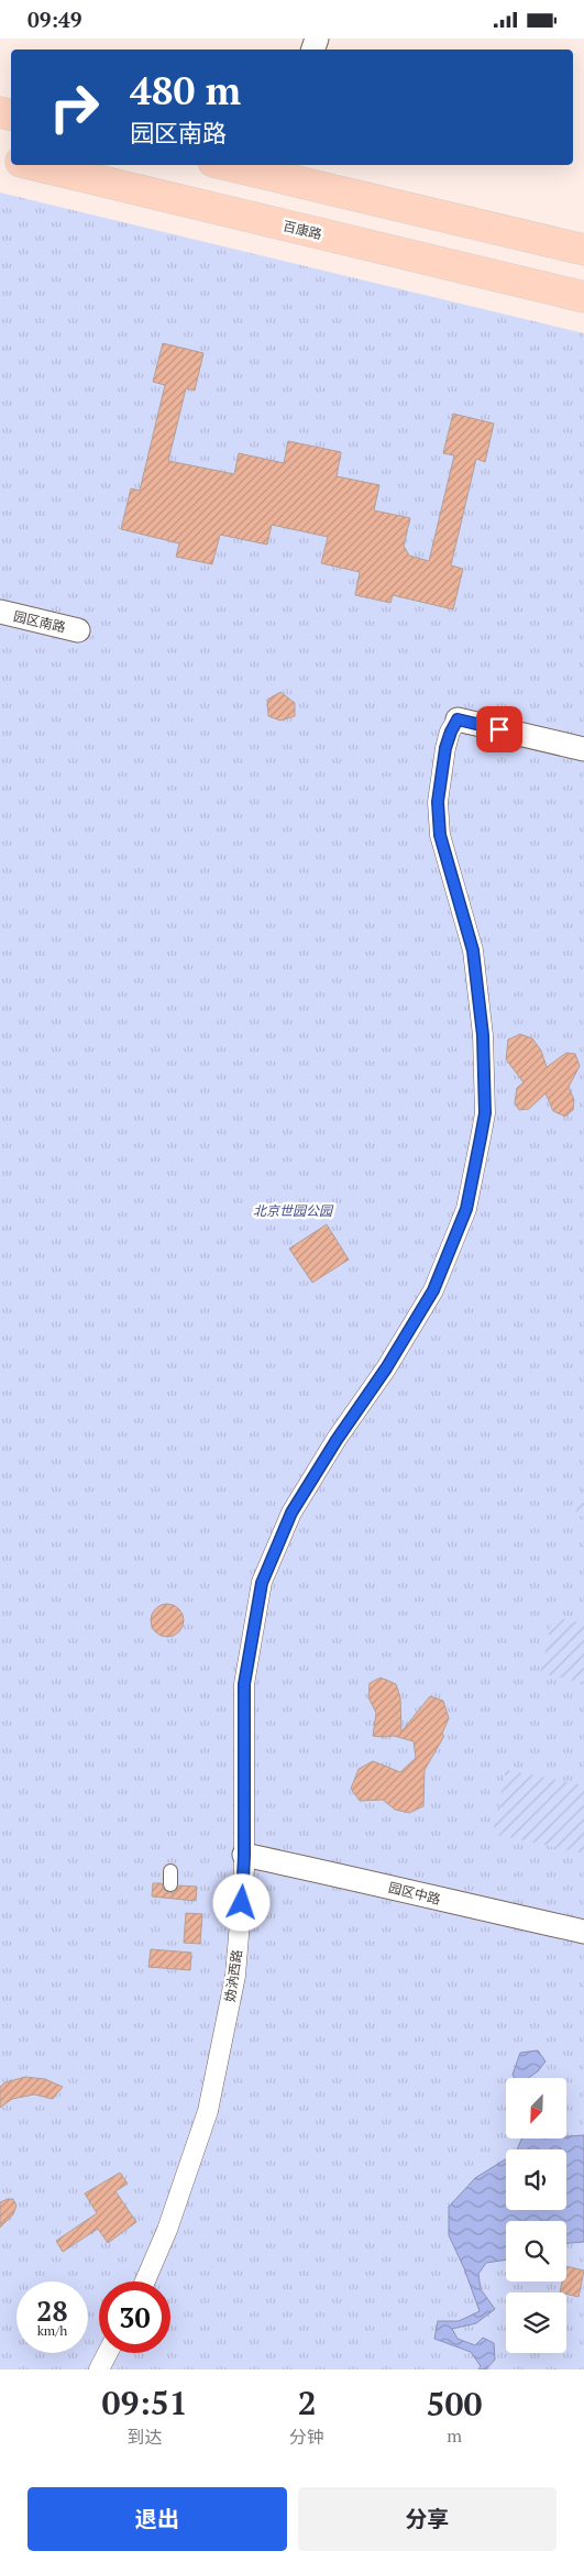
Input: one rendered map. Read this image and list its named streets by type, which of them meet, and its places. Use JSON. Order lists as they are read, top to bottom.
{
  "streets": {
    "main road": ["百康路"],
    "street": ["园区南路", "园区中路", "妫汭西路"]
  },
  "crossings": [
    ["园区中路", "妫汭西路"]
  ],
  "parks": ["北京世园公园"],
  "north": "bottom left",
  "page": {
    "status": "09:49",
    "turn": ["480 m", "园区南路"],
    "speed": "28 km/h",
    "limit": "30",
    "eta": [
      "09:51",
      "到达",
      "2",
      "分钟",
      "500",
      "m"
    ],
    "buttons": ["退出", "分享"]
  }
}
